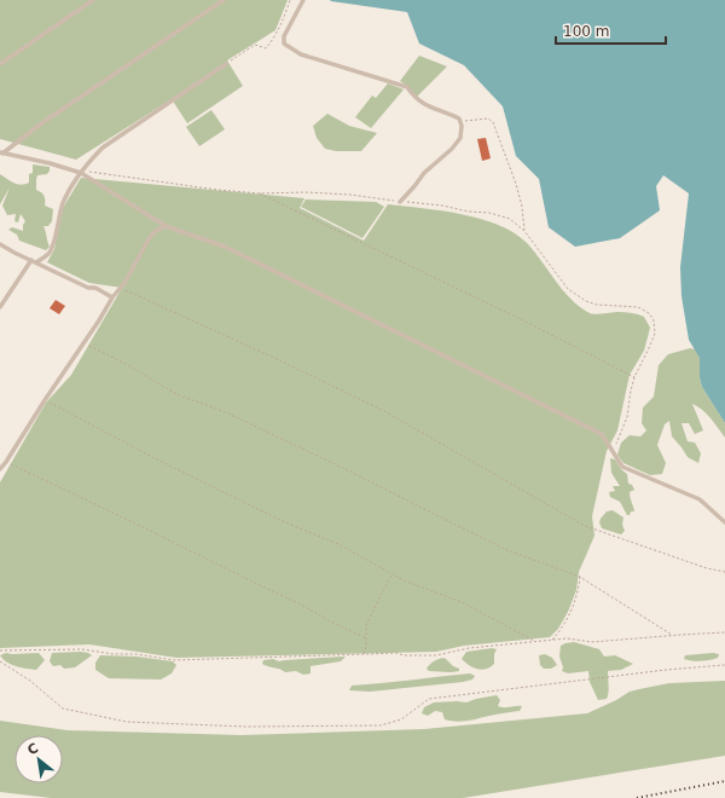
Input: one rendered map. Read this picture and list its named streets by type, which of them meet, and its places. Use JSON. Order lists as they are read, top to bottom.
{
  "scale_bar": "100 m",
  "north": "top left"
}
